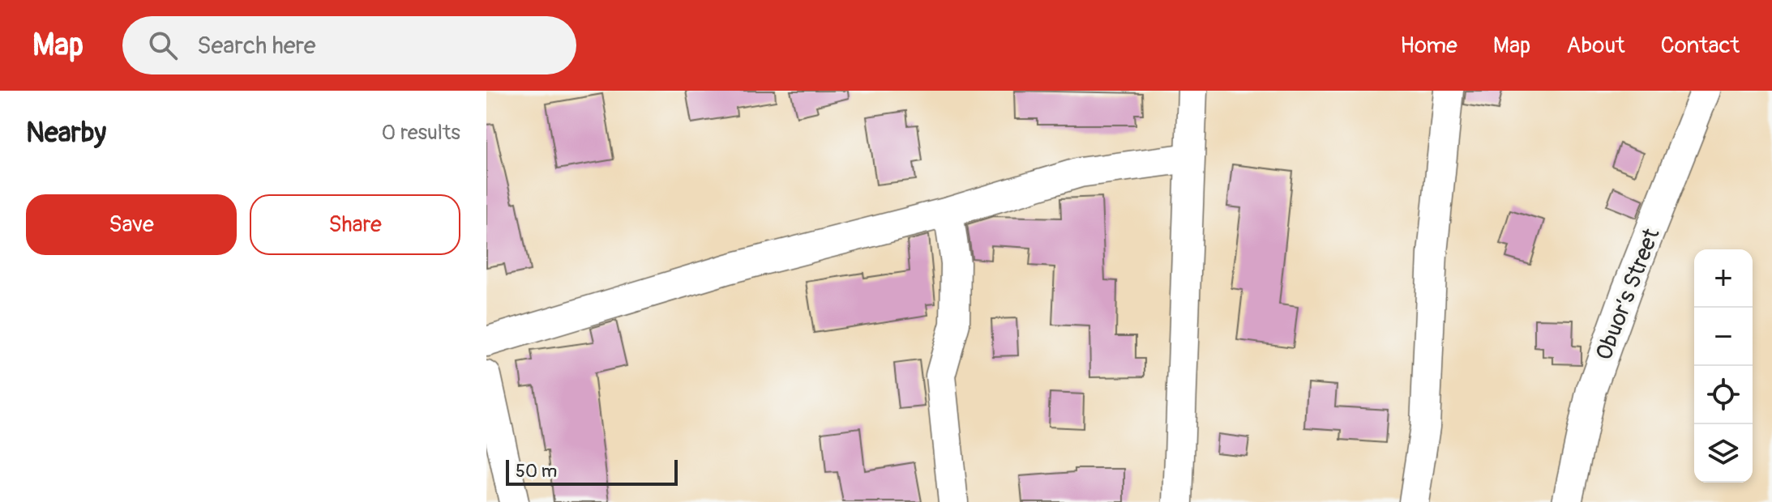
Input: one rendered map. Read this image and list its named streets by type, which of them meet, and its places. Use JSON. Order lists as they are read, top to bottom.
{
  "streets": {
    "street": ["Obuor’s Street"]
  },
  "scale_bar": "50 m",
  "page": {
    "header": "Map",
    "search": "Search here",
    "nav": [
      "Home",
      "Map",
      "About",
      "Contact"
    ],
    "heading": ["Nearby", "0 results"],
    "buttons": ["Save", "Share"],
    "map_buttons": ["+", "−"],
    "scale": "50 m"
  }
}
